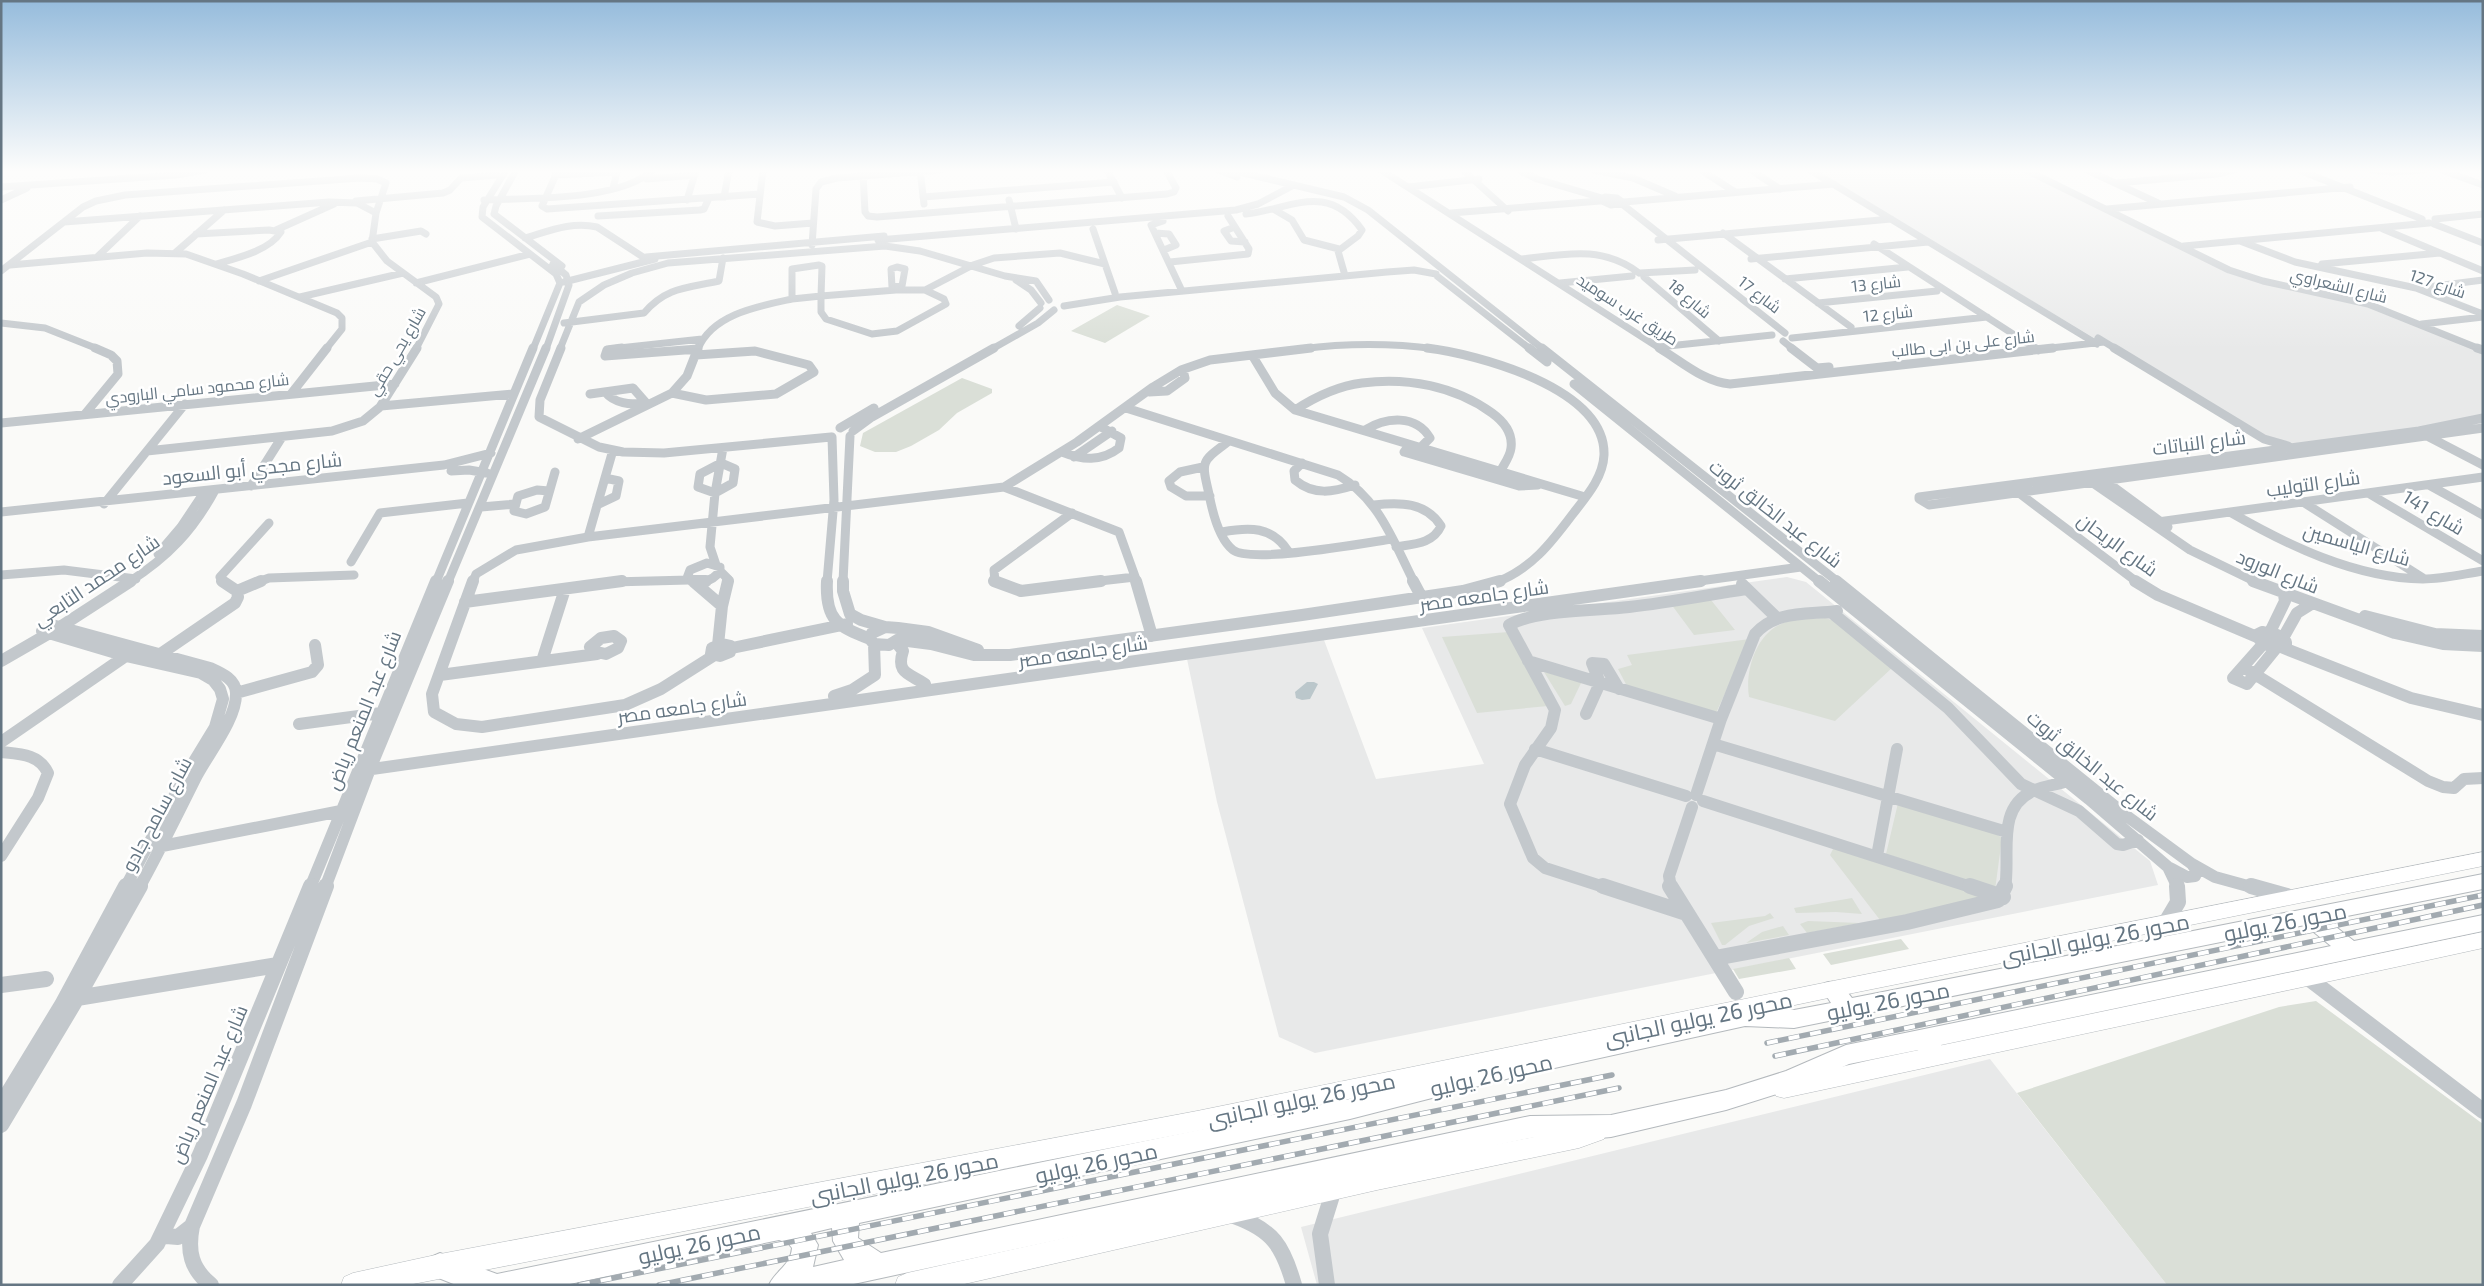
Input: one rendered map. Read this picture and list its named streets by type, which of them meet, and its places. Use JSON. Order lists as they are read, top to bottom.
{
  "streets": {
    "highway": ["محور 26 يوليو"],
    "main road": ["محور 26 يوليو الجانبى"],
    "street": [
      "شارع 13",
      "شارع 127",
      "شارع الشعراوي",
      "شارع 17",
      "شارع 18",
      "طريق غرب سوميد",
      "شارع 12",
      "شارع على بن ابى طالب",
      "شارع يحي حقي",
      "شارع محمود سامي البارودي",
      "شارع النباتات",
      "شارع مجدي أبو السعود",
      "شارع التوليب",
      "شارع 141",
      "شارع عبد الخالق ثروت",
      "شارع الريحان",
      "شارع الياسمين",
      "شارع الورود",
      "شارع محمد التابعي",
      "شارع جامعه مصر",
      "شارع عبد المنعم رياض",
      "شارع سامح جادو"
    ]
  },
  "crossings": [
    ["شارع 17", "طريق غرب سوميد"],
    ["شارع 17", "شارع 12"],
    ["شارع 17", "شارع على بن ابى طالب"],
    ["شارع 18", "طريق غرب سوميد"],
    ["شارع 18", "شارع 12"],
    ["طريق غرب سوميد", "شارع 12"],
    ["طريق غرب سوميد", "شارع على بن ابى طالب"],
    ["شارع يحي حقي", "شارع محمود سامي البارودي"],
    ["شارع النباتات", "شارع الريحان"],
    ["شارع النباتات", "شارع الورود"],
    ["شارع مجدي أبو السعود", "شارع محمد التابعي"],
    ["شارع مجدي أبو السعود", "شارع عبد المنعم رياض"],
    ["شارع التوليب", "شارع 141"],
    ["شارع التوليب", "شارع الياسمين"],
    ["شارع التوليب", "شارع الورود"],
    ["شارع عبد الخالق ثروت", "شارع جامعه مصر"],
    ["شارع عبد الخالق ثروت", "محور 26 يوليو الجانبى"],
    ["شارع محمد التابعي", "شارع سامح جادو"],
    ["شارع جامعه مصر", "شارع عبد المنعم رياض"],
    ["محور 26 يوليو", "محور 26 يوليو الجانبى"]
  ]
}
